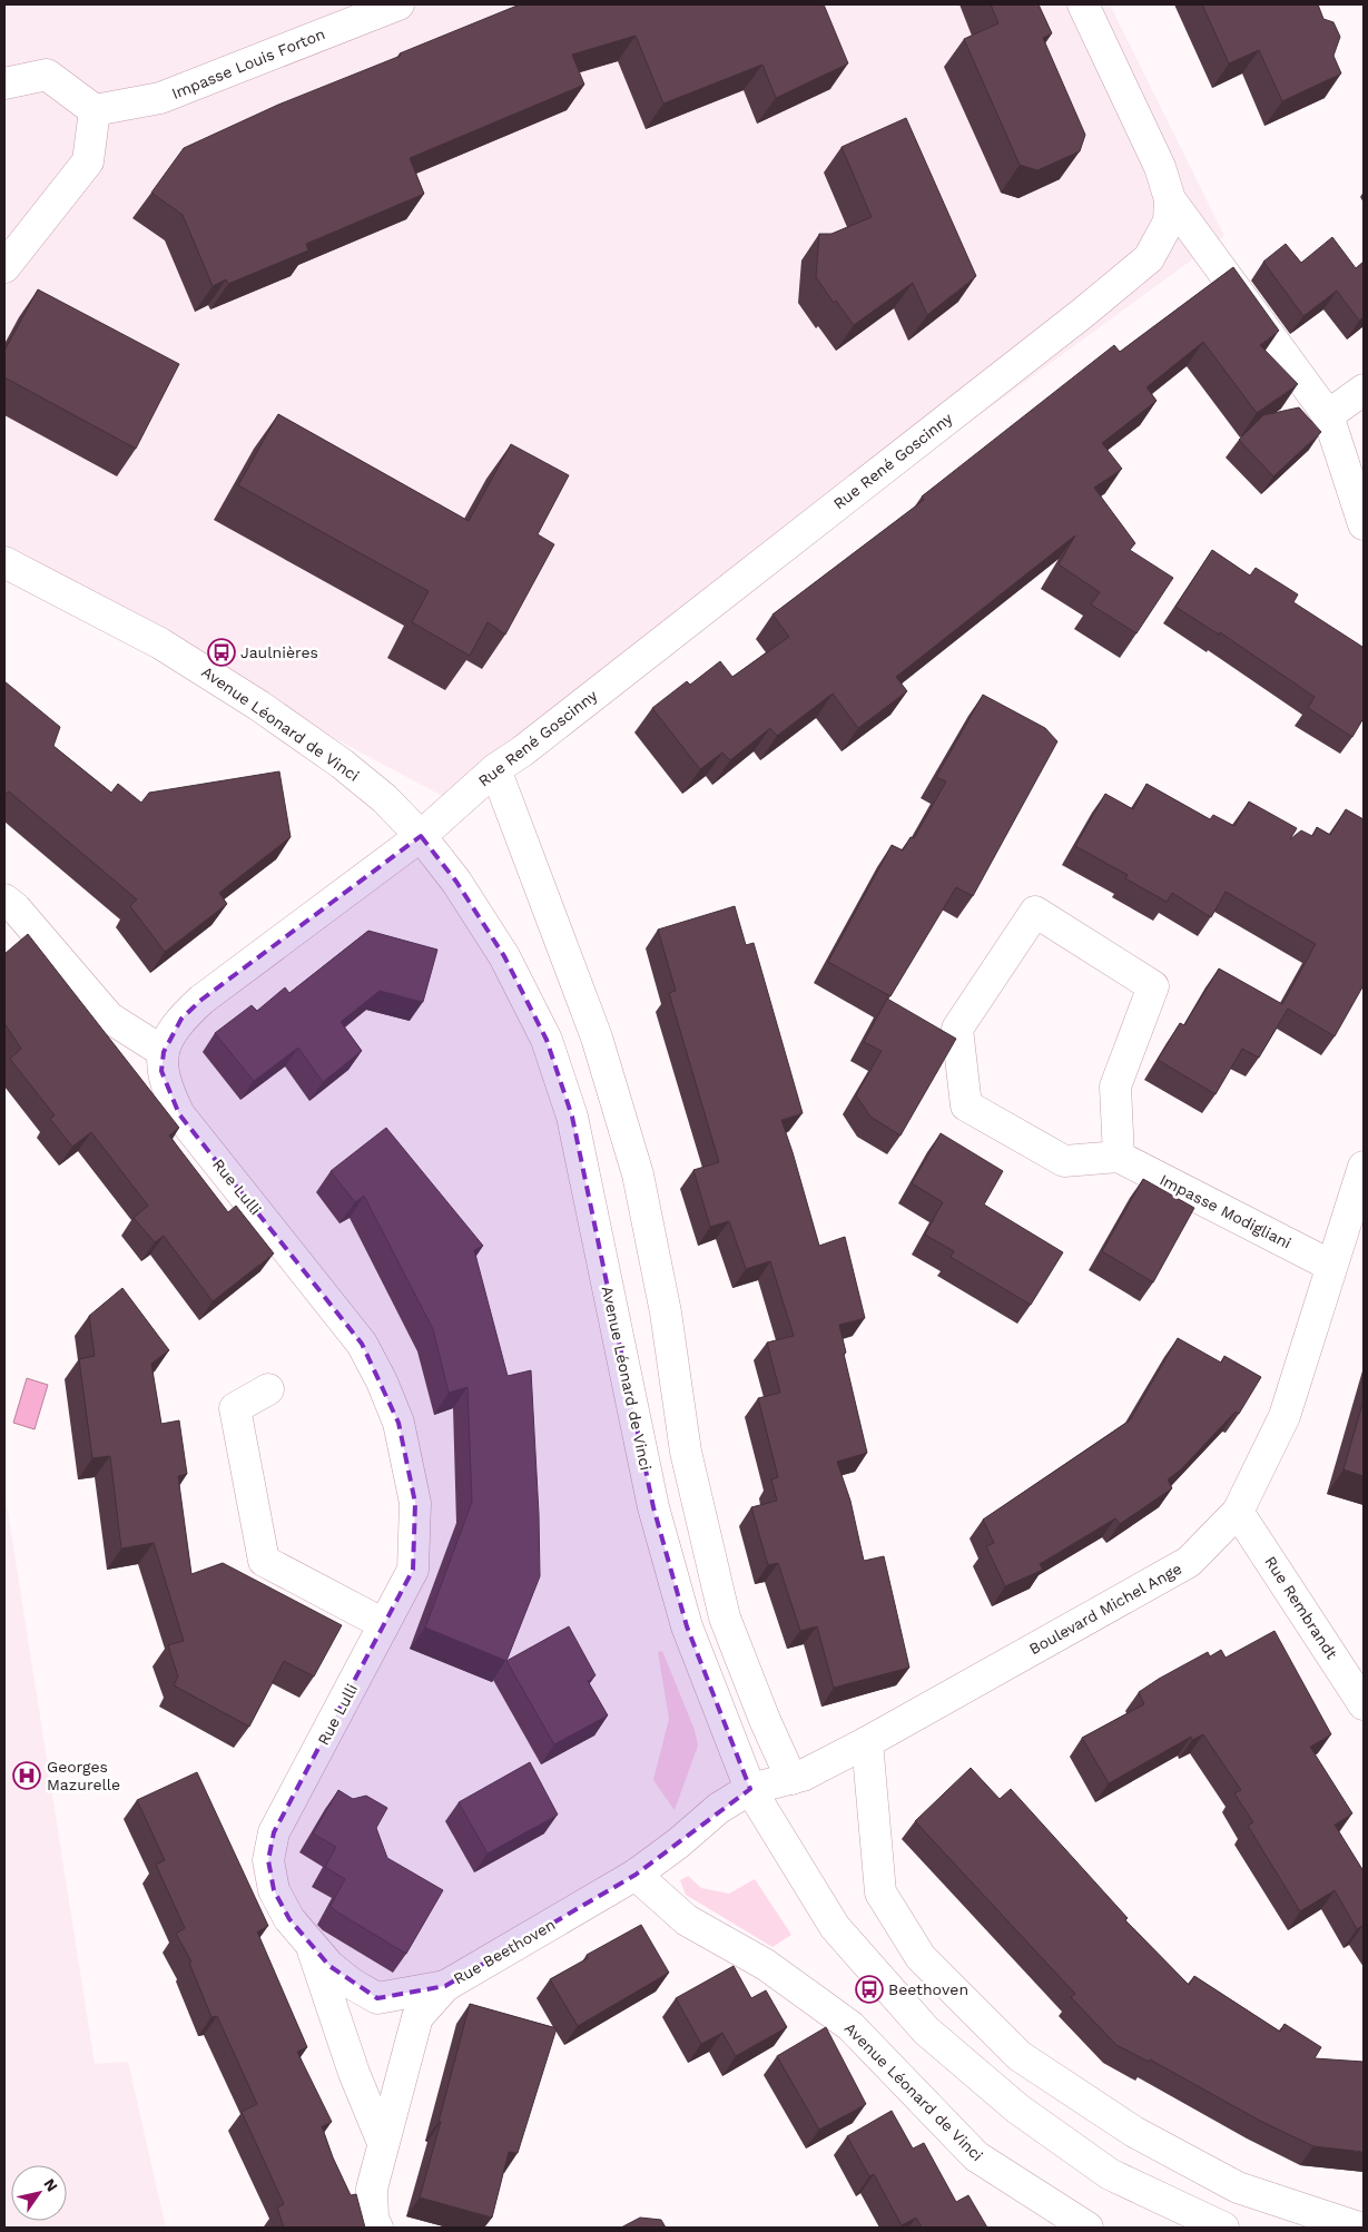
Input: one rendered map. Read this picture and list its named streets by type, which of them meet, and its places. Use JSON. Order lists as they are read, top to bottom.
{
  "streets": {
    "street": [
      "Impasse Louis Forton",
      "Rue René Goscinny",
      "Avenue Léonard de Vinci",
      "Rue Lulli",
      "Impasse Modigliani",
      "Rue Rembrandt",
      "Boulevard Michel Ange",
      "Rue Beethoven"
    ]
  },
  "crossings": [
    ["Rue René Goscinny", "Avenue Léonard de Vinci"],
    ["Rue René Goscinny", "Rue Lulli"],
    ["Avenue Léonard de Vinci", "Rue Lulli"],
    ["Avenue Léonard de Vinci", "Boulevard Michel Ange"],
    ["Avenue Léonard de Vinci", "Rue Beethoven"],
    ["Rue Lulli", "Rue Beethoven"],
    ["Impasse Modigliani", "Boulevard Michel Ange"],
    ["Rue Rembrandt", "Boulevard Michel Ange"],
    ["Boulevard Michel Ange", "Rue Beethoven"]
  ],
  "places": {
    "bus stop": ["Jaulnières", "Beethoven"],
    "hospital": ["Georges Mazurelle"]
  },
  "north": "top right"
}
